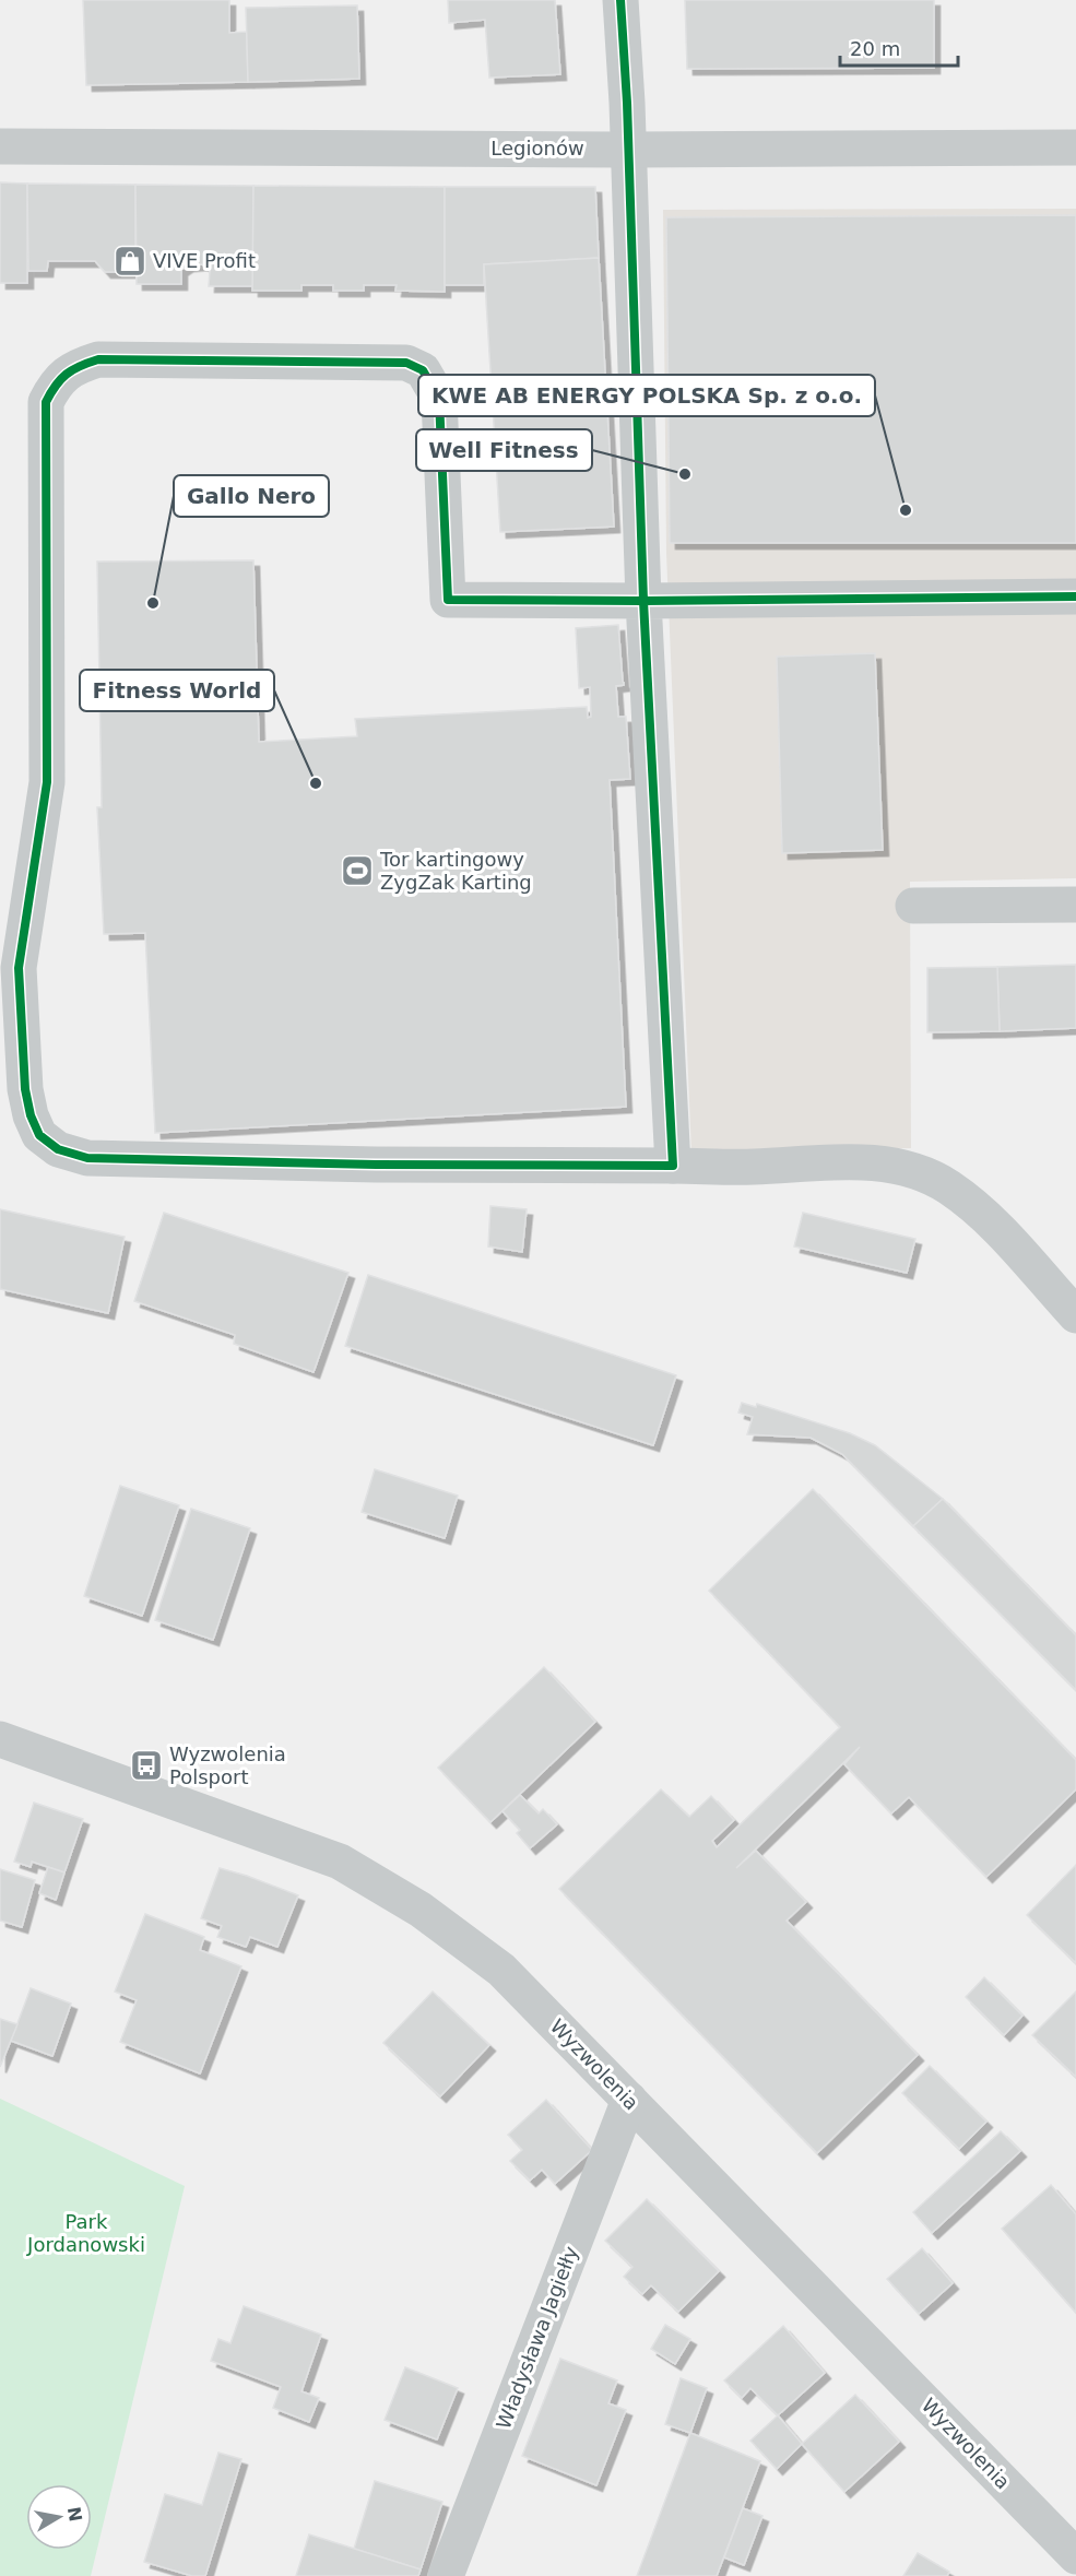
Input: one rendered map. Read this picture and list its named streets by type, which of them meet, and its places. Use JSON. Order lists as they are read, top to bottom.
{
  "streets": {
    "street": ["Legionów", "Wyzwolenia", "Władysława Jagiełły"]
  },
  "crossings": [
    ["Wyzwolenia", "Władysława Jagiełły"]
  ],
  "parks": ["Park Jordanowski"],
  "places": {
    "shop": ["VIVE Profit"],
    "other": [
      "Well Fitness",
      "KWE AB ENERGY POLSKA Sp. z o.o.",
      "Gallo Nero",
      "Fitness World"
    ],
    "sports": ["Tor kartingowy ZygZak Karting"],
    "bus stop": ["Wyzwolenia Polsport"]
  },
  "scale_bar": "20 m",
  "north": "right"
}
